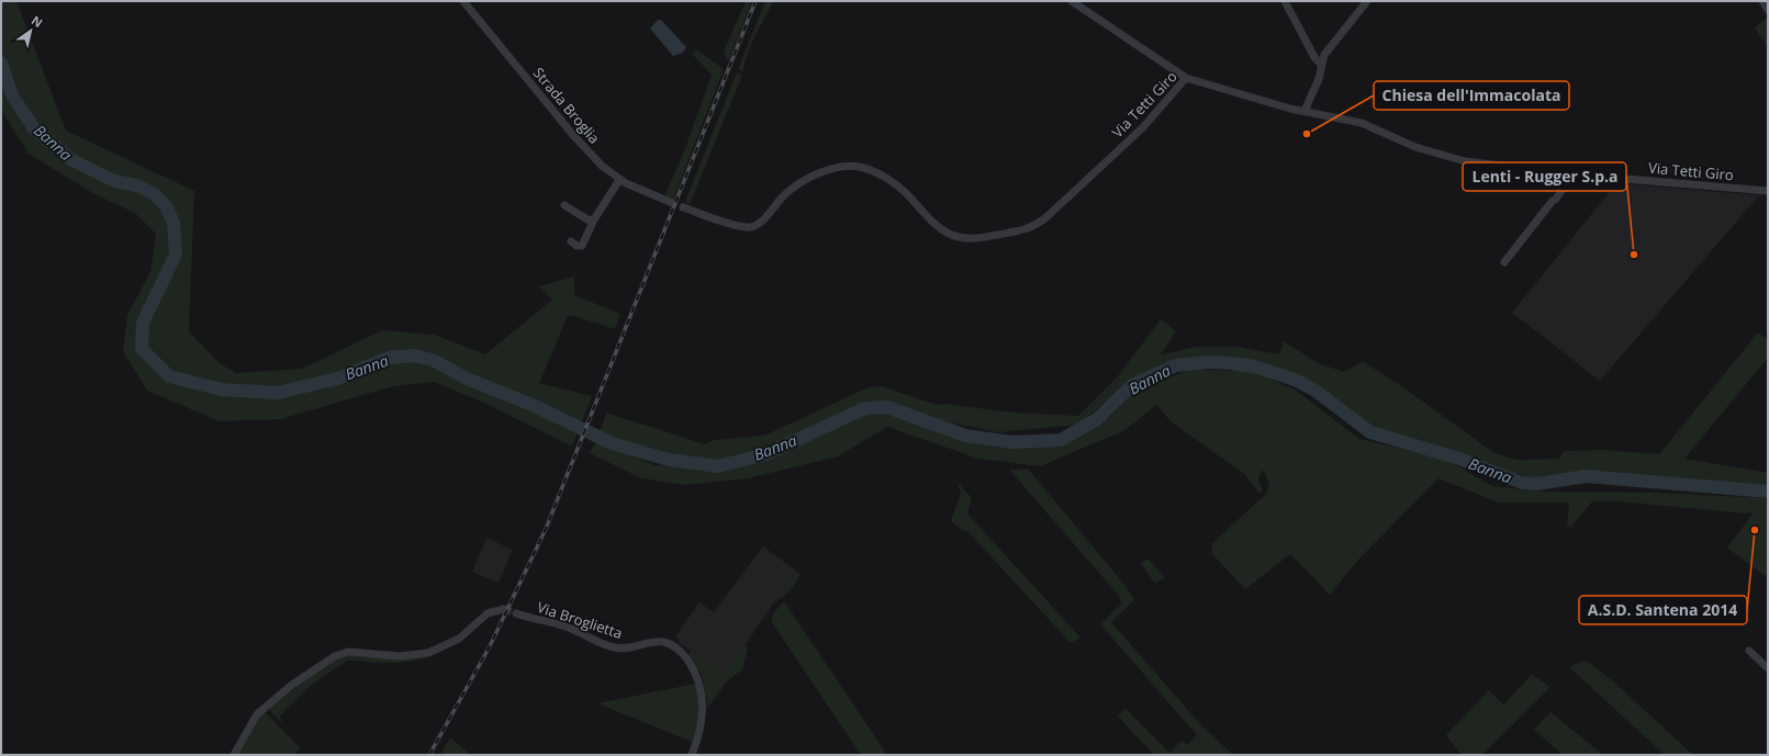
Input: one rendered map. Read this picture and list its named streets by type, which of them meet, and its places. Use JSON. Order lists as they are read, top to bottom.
{
  "streets": {
    "street": ["Via Tetti Giro", "Strada Broglia", "Via Broglietta"]
  },
  "water": ["Banna"],
  "places": ["Chiesa dell'Immacolata", "Lenti - Rugger S.p.a", "A.S.D. Santena 2014"],
  "north": "top right"
}
